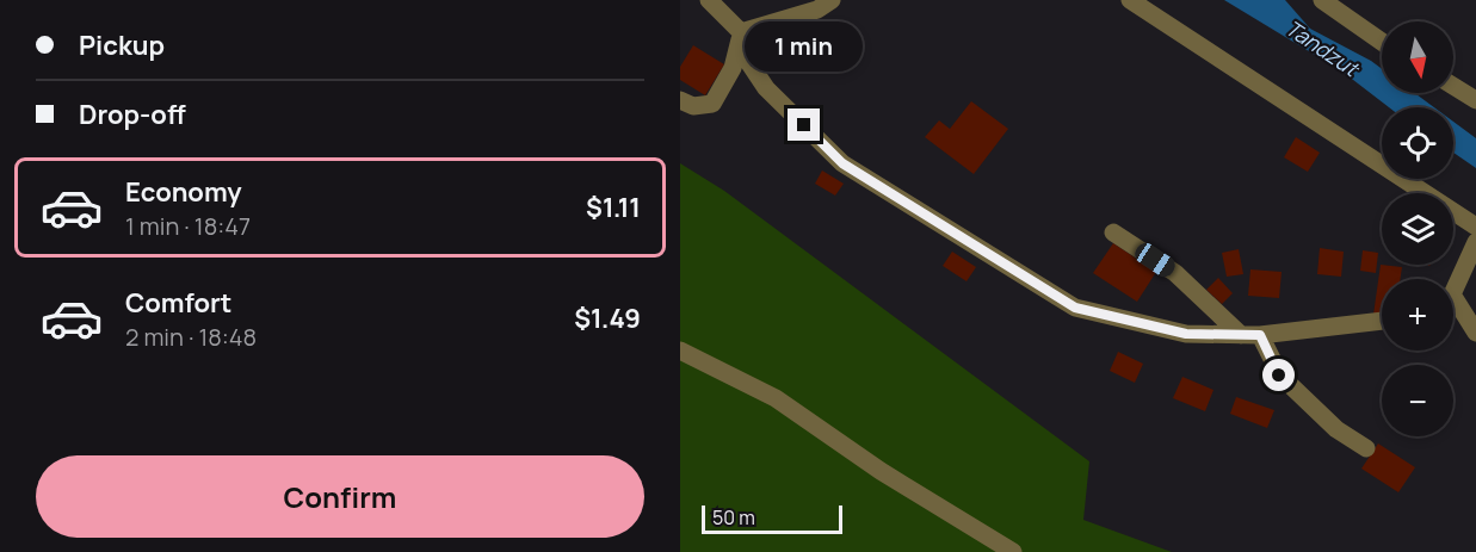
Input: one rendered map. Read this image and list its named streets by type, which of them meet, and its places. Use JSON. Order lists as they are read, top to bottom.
{
  "water": ["Tandzut"],
  "scale_bar": "50 m",
  "north": "bottom",
  "page": {
    "banner": ["Pickup", "Drop-off"],
    "map_buttons": ["+", "−"],
    "bubble": "1 min",
    "list": [
      {
        "name": "Economy",
        "note": "1 min · 18:47",
        "value": "$1.11"
      },
      {
        "name": "Comfort",
        "note": "2 min · 18:48",
        "value": "$1.49"
      }
    ],
    "buttons": "Confirm",
    "scale": "50 m"
  }
}
